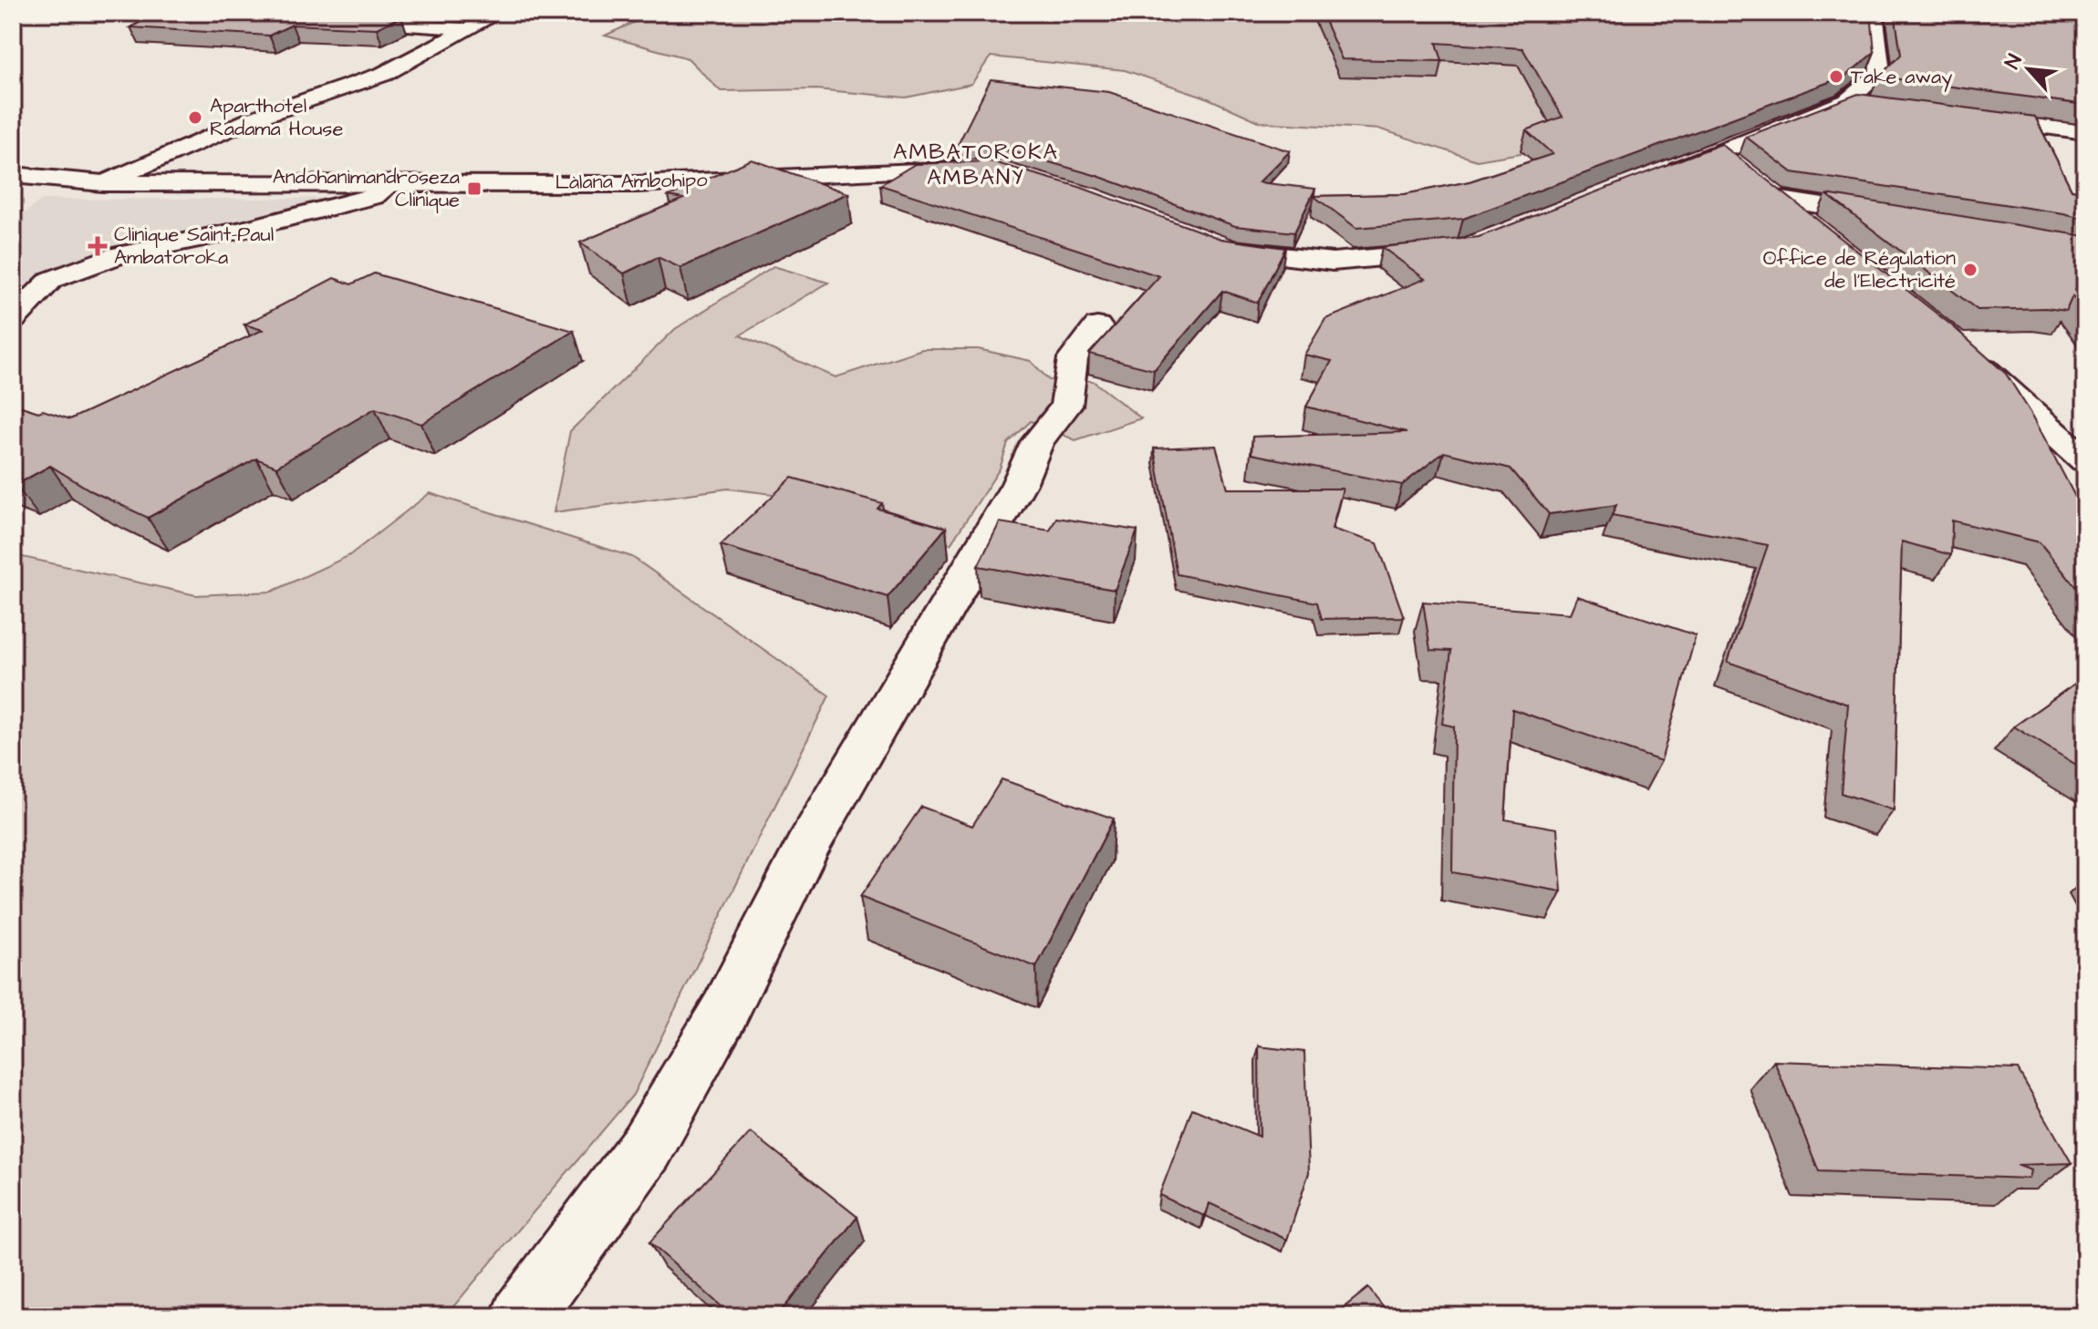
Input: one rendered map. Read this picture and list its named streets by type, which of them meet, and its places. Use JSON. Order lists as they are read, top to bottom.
{
  "streets": {
    "street": ["Làlana Ambohipo"]
  },
  "districts": ["AMBATOROKA AMBANY"],
  "places": {
    "other": ["Take away", "Aparthotel Radama House", "Office de Régulation de l'Electricité"],
    "transit": ["Andohanimandroseza Clinique"],
    "health": ["Clinique Saint-Paul Ambatoroka"]
  },
  "north": "top left"
}
